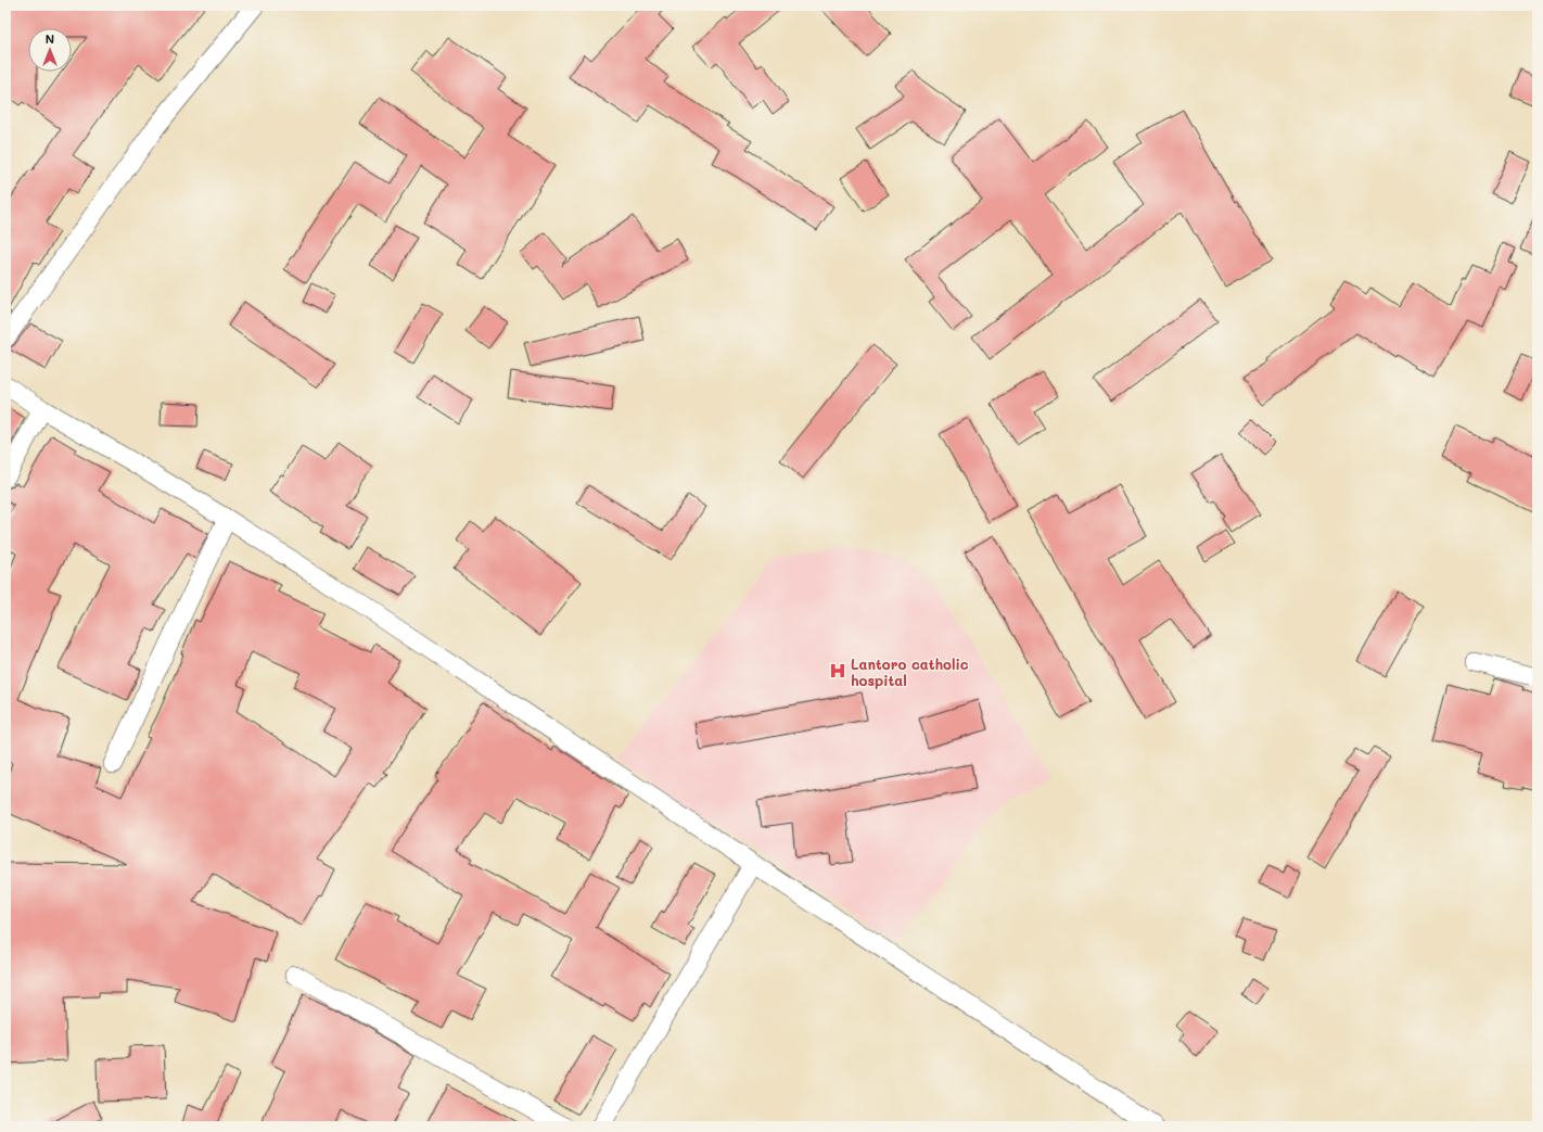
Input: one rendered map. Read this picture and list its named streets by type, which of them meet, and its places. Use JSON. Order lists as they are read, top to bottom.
{
  "places": {
    "hospital": ["Lantoro catholic hospital"]
  },
  "north": "top"
}
